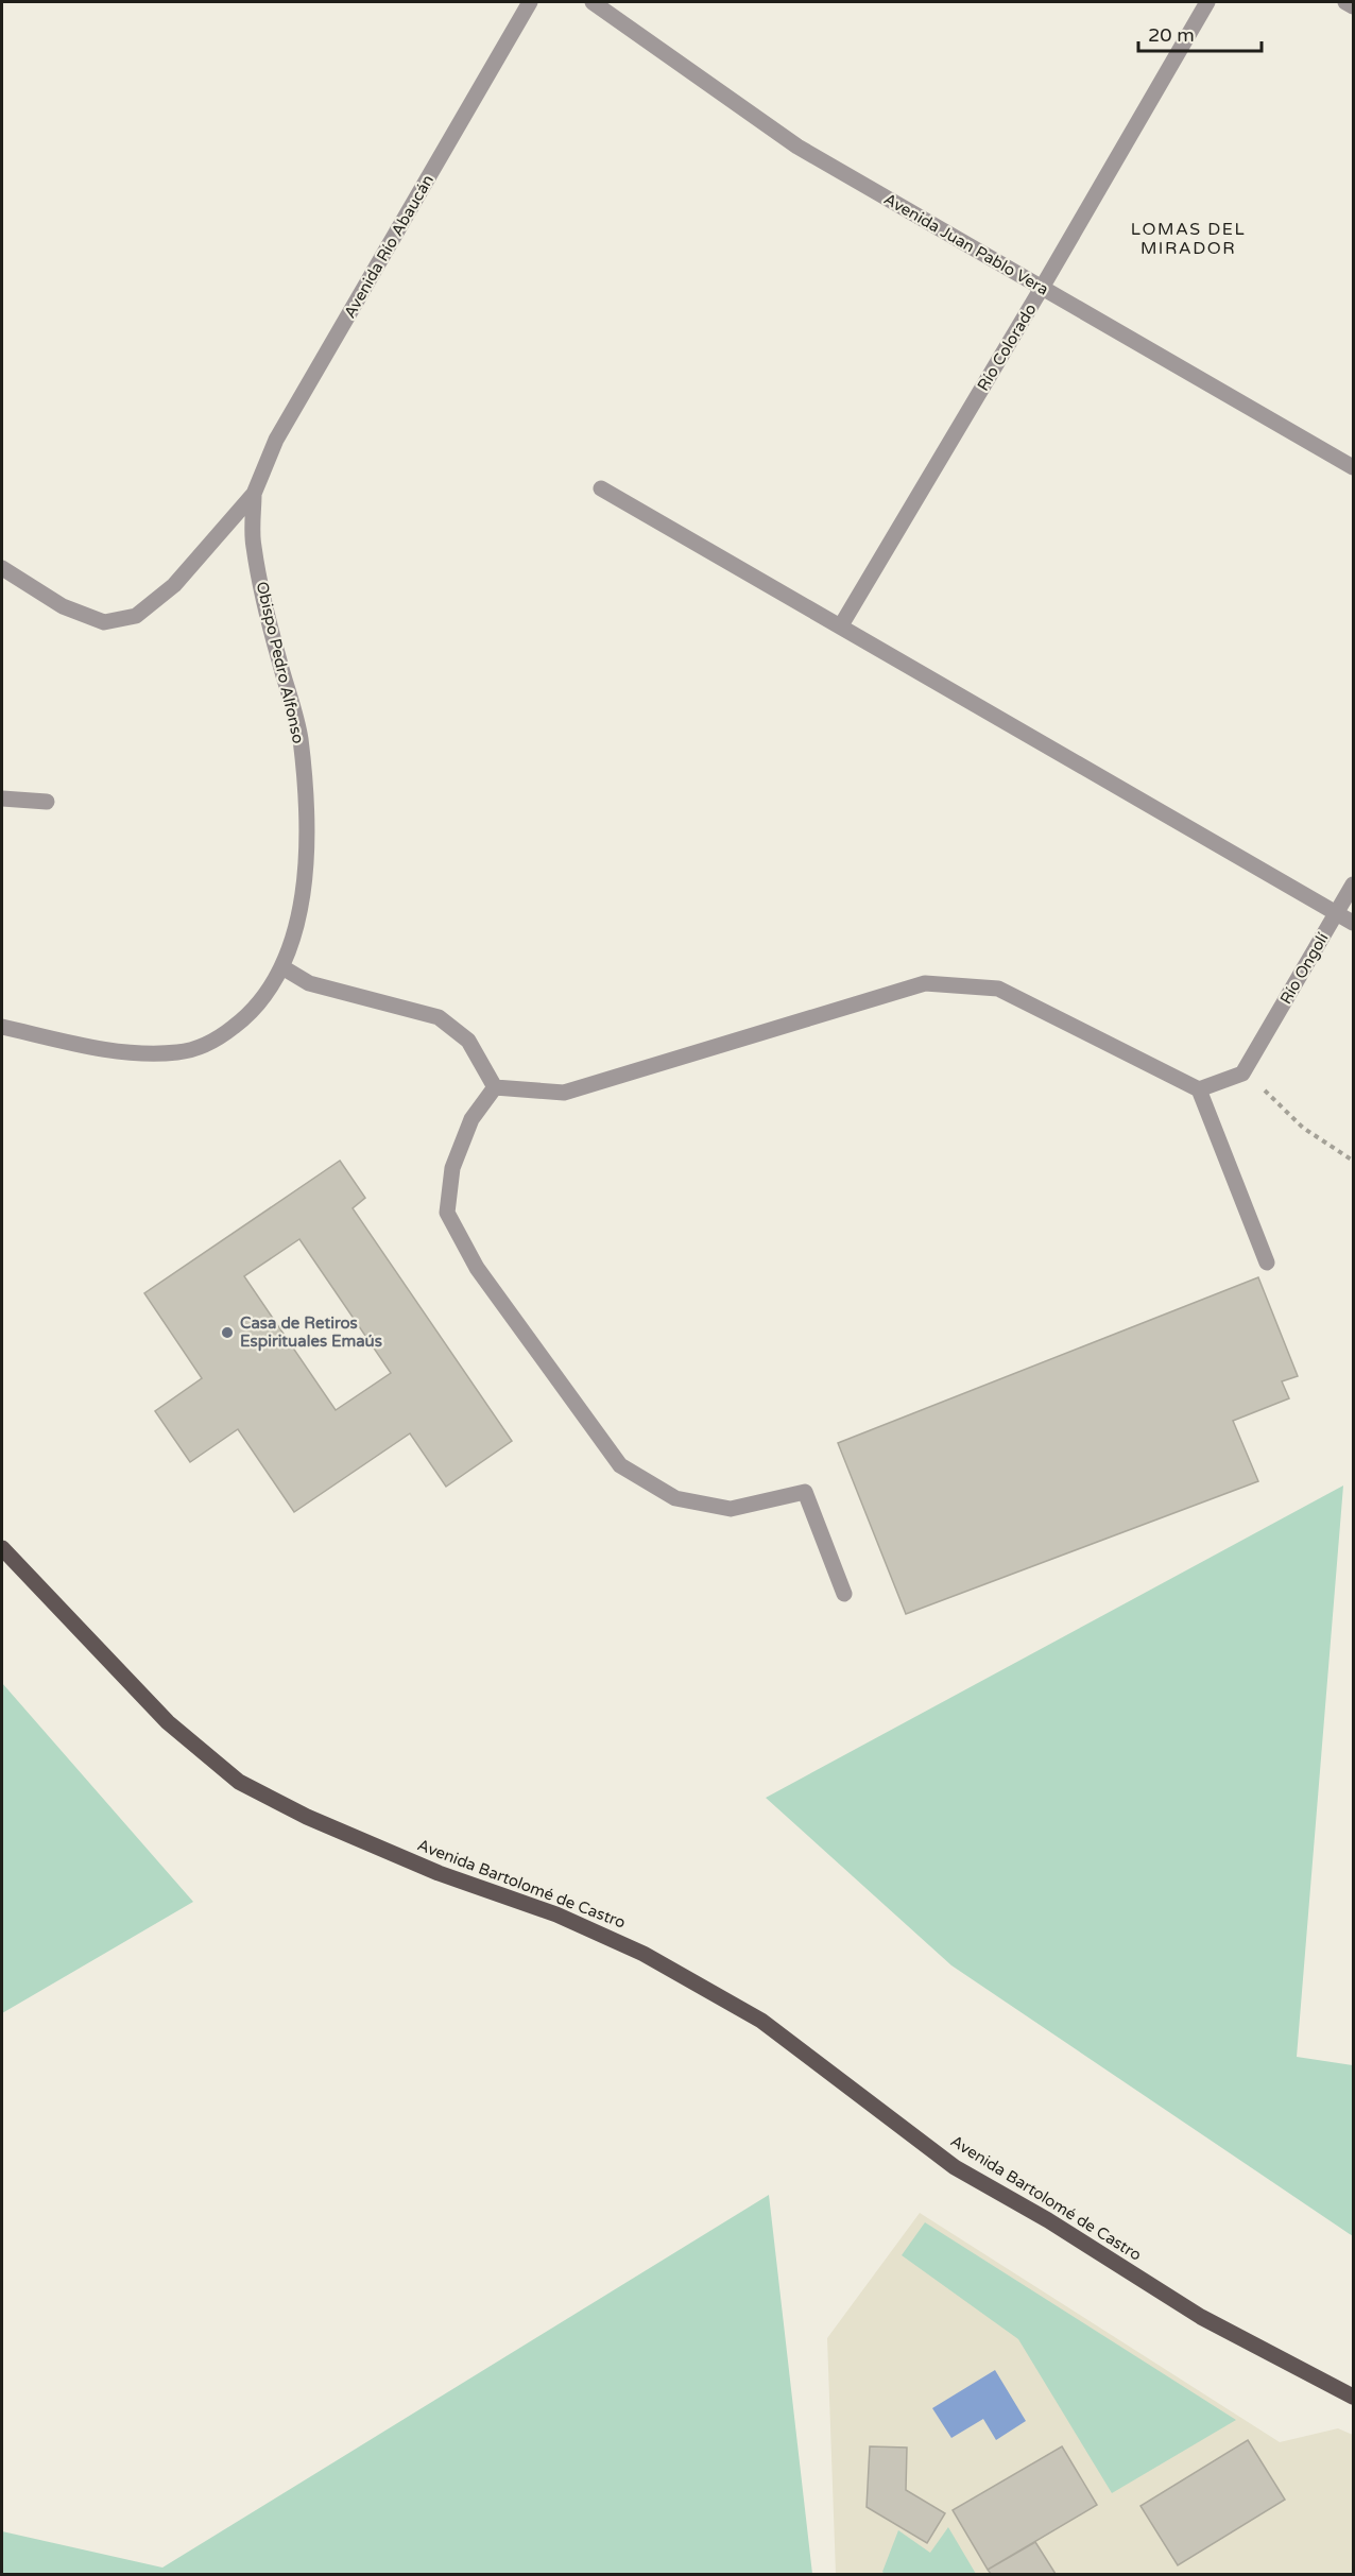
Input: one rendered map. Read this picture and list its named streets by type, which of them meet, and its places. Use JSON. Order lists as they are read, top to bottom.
{
  "streets": {
    "main road": ["Avenida Bartolomé de Castro"],
    "street": [
      "Avenida Juan Pablo Vera",
      "Avenida Río Abaucán",
      "Río Colorado",
      "Obispo Pedro Alfonso",
      "Río Ongolí"
    ]
  },
  "crossings": [
    ["Avenida Juan Pablo Vera", "Río Colorado"],
    ["Avenida Río Abaucán", "Obispo Pedro Alfonso"]
  ],
  "districts": ["LOMAS DEL MIRADOR"],
  "places": ["Casa de Retiros Espirituales Emaús"],
  "scale_bar": "20 m"
}
